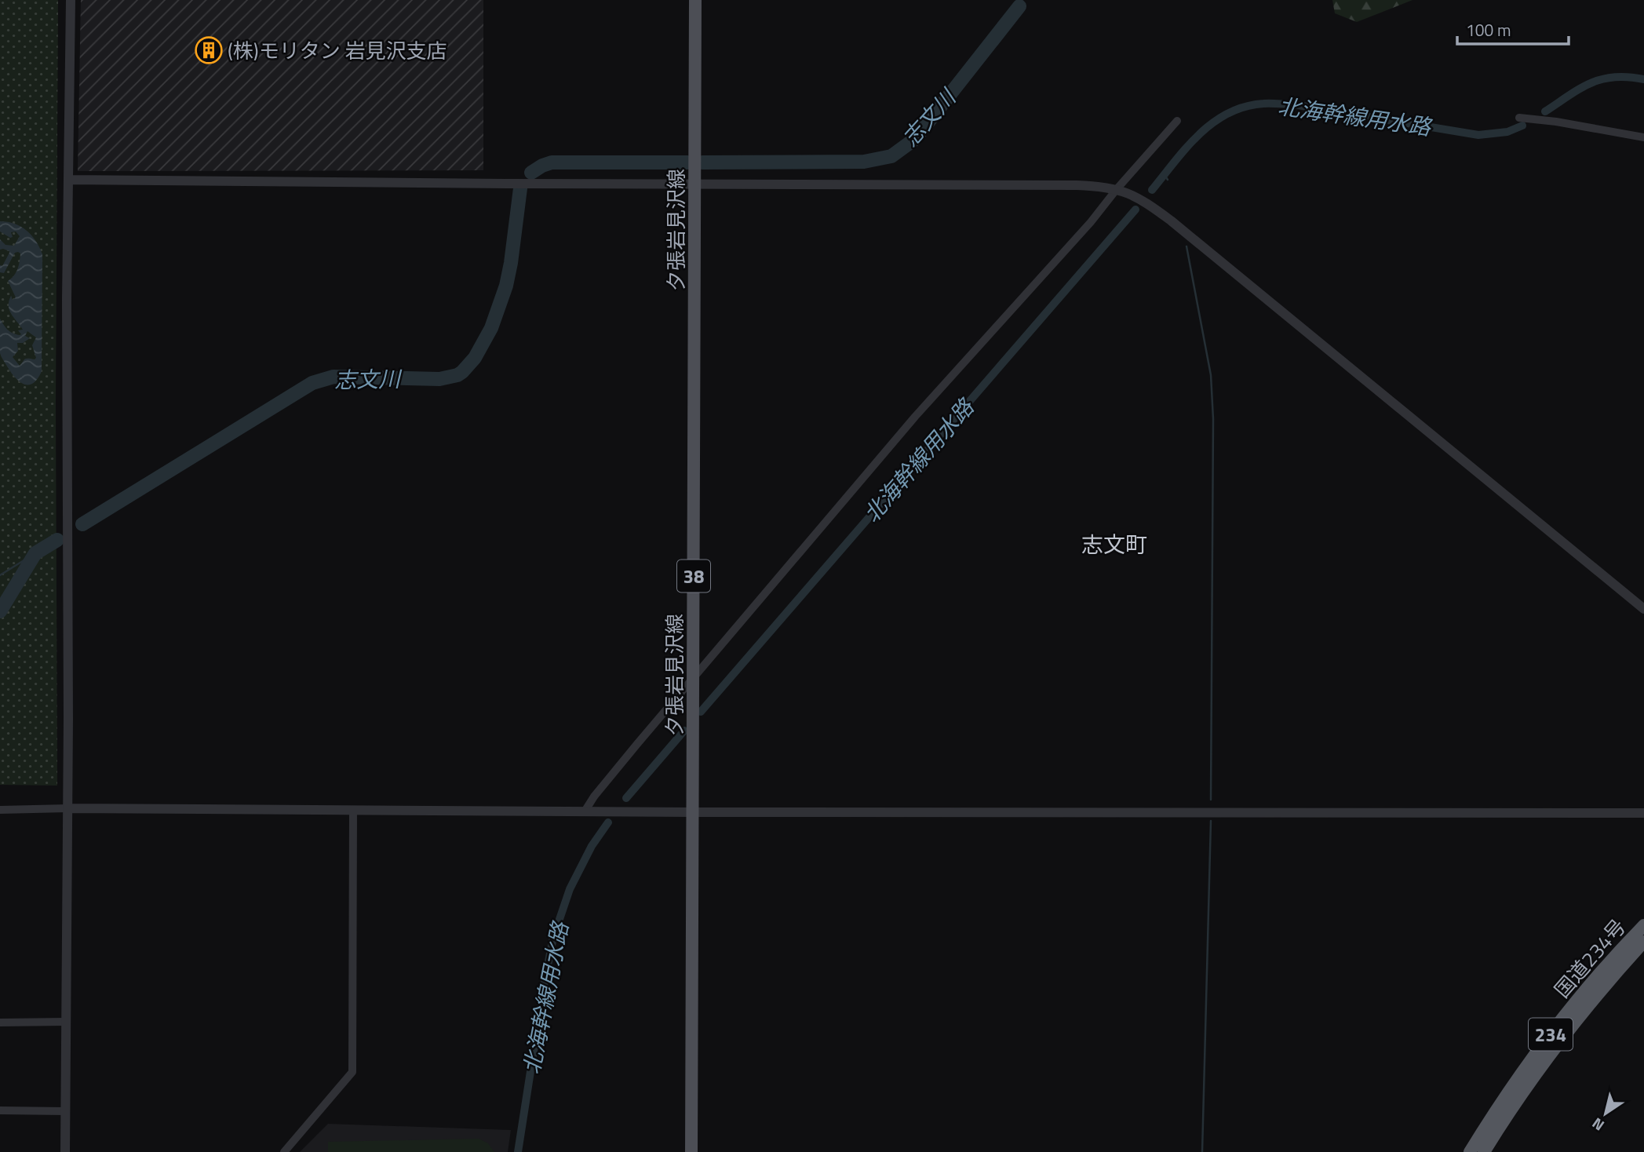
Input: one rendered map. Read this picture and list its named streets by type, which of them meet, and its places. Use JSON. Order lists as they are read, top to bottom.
{
  "streets": {
    "highway": ["国道234号", "234"],
    "main road": ["夕張岩見沢線", "38"]
  },
  "districts": ["志文町"],
  "water": ["北海幹線用水路", "志文川"],
  "places": {
    "building": ["(株)モリタン 岩見沢支店"]
  },
  "scale_bar": "100 m",
  "north": "bottom left"
}
